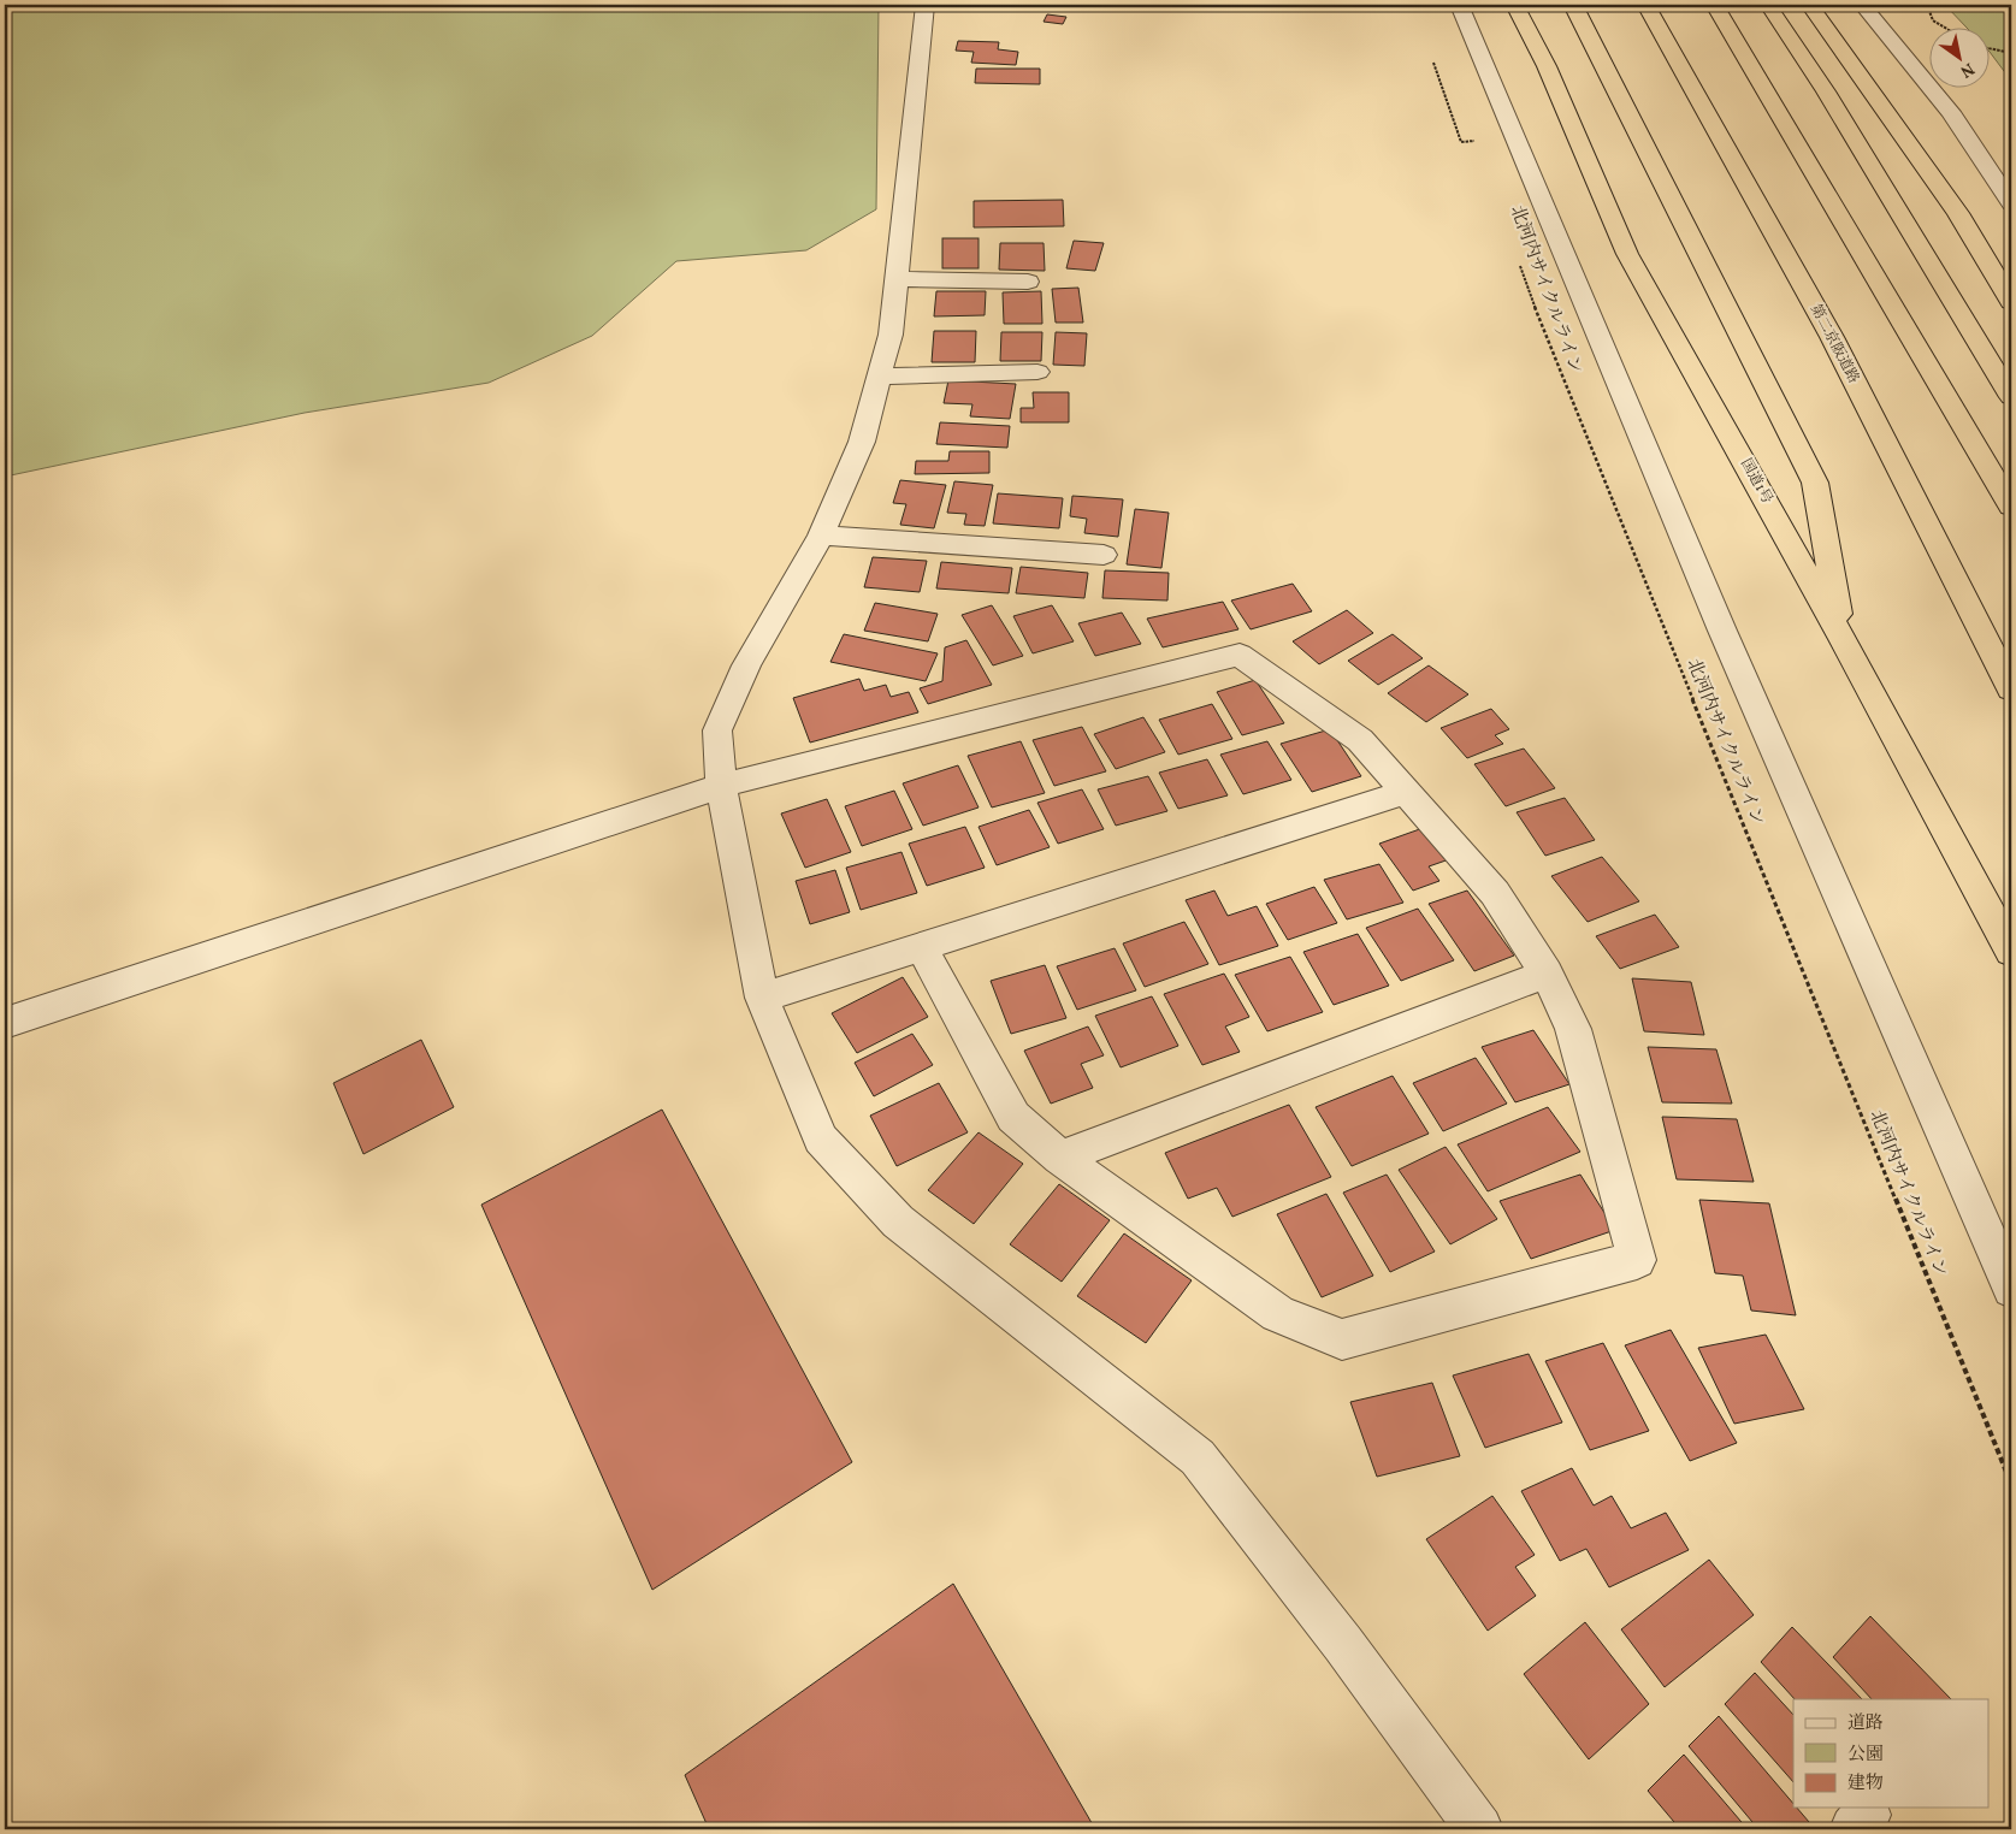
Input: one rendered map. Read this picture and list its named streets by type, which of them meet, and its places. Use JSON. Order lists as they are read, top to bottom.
{
  "streets": {
    "highway": ["第二京阪道路", "国道1号"],
    "path": ["北河内サイクルライン"]
  },
  "legend": ["道路", "公園", "建物"],
  "north": "bottom right"
}
